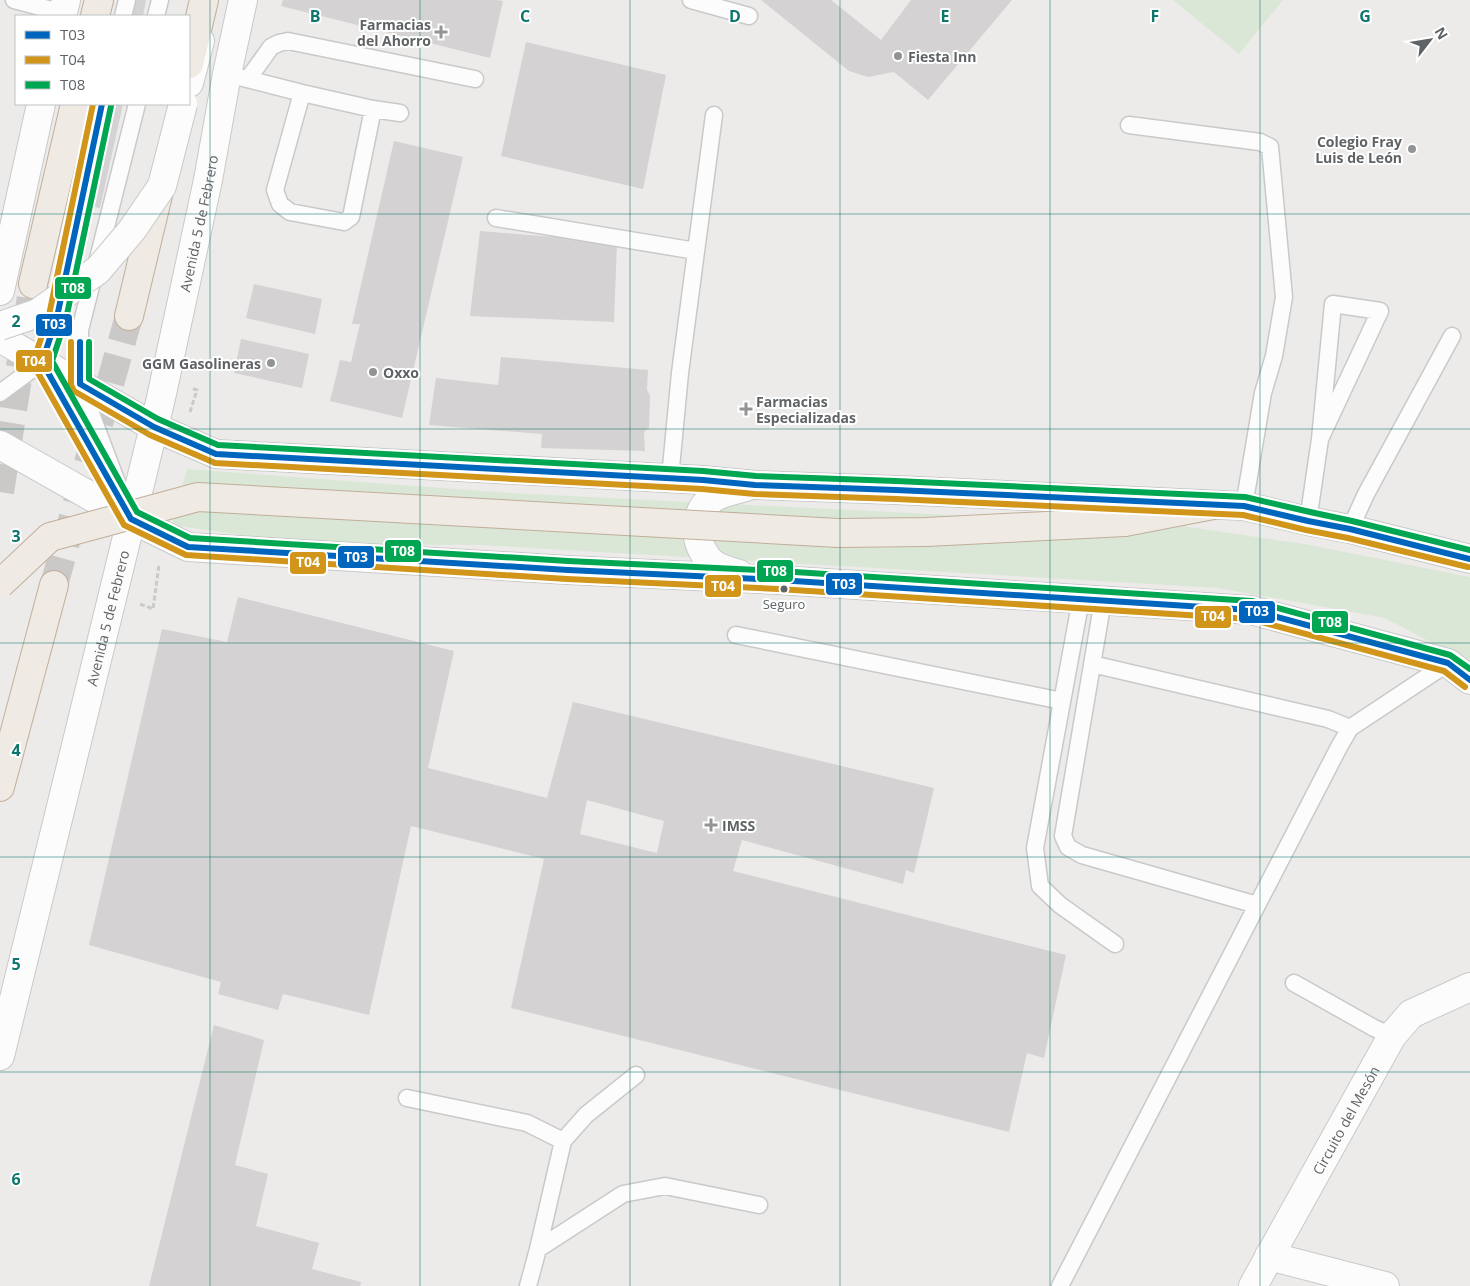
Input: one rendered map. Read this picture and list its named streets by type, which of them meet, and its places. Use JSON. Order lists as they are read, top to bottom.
{
  "streets": {
    "main road": ["Avenida 5 de Febrero", "Circuito del Mesón"]
  },
  "places": {
    "health": ["Farmacias del Ahorro", "Farmacias Especializadas", "IMSS"],
    "other": [
      "Fiesta Inn",
      "Colegio Fray Luis de León",
      "GGM Gasolineras",
      "Oxxo",
      "Seguro"
    ]
  },
  "lines": ["transit line T03", "transit line T04", "transit line T08"],
  "legend": ["T03", "T04", "T08"],
  "north": "top right",
  "grid": {
    "columns": [
      "B",
      "C",
      "D",
      "E",
      "F",
      "G"
    ],
    "rows": [
      "2",
      "3",
      "4",
      "5",
      "6"
    ]
  }
}
